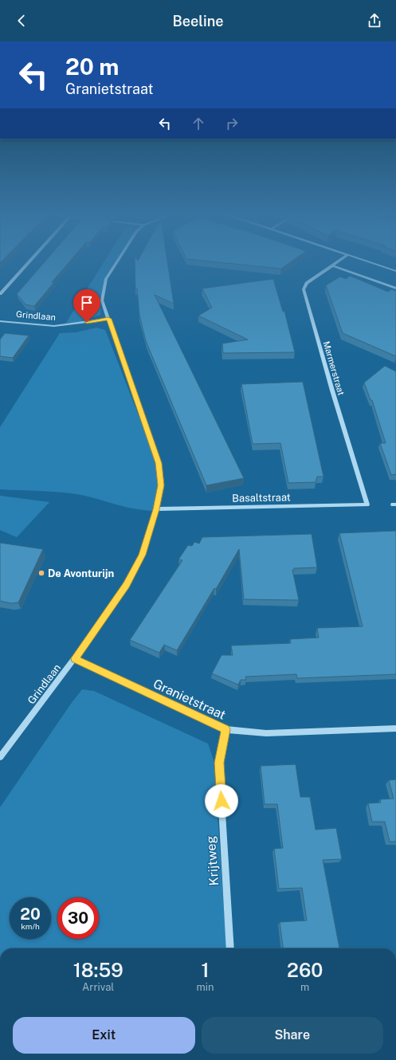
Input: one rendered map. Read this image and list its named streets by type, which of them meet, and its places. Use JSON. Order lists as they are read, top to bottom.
{
  "streets": {
    "street": [
      "Grindlaan",
      "Marmerstraat",
      "Basaltstraat",
      "Granietstraat",
      "Krijtweg"
    ]
  },
  "crossings": [
    ["Grindlaan", "Basaltstraat"],
    ["Grindlaan", "Granietstraat"],
    ["Marmerstraat", "Basaltstraat"],
    ["Granietstraat", "Krijtweg"]
  ],
  "places": ["De Avonturijn"],
  "page": {
    "header": "Beeline",
    "turn": ["20 m", "Granietstraat"],
    "speed": "20 km/h",
    "limit": "30",
    "eta": [
      "18:59",
      "Arrival",
      "1",
      "min",
      "260",
      "m"
    ],
    "buttons": ["Exit", "Share"]
  }
}
